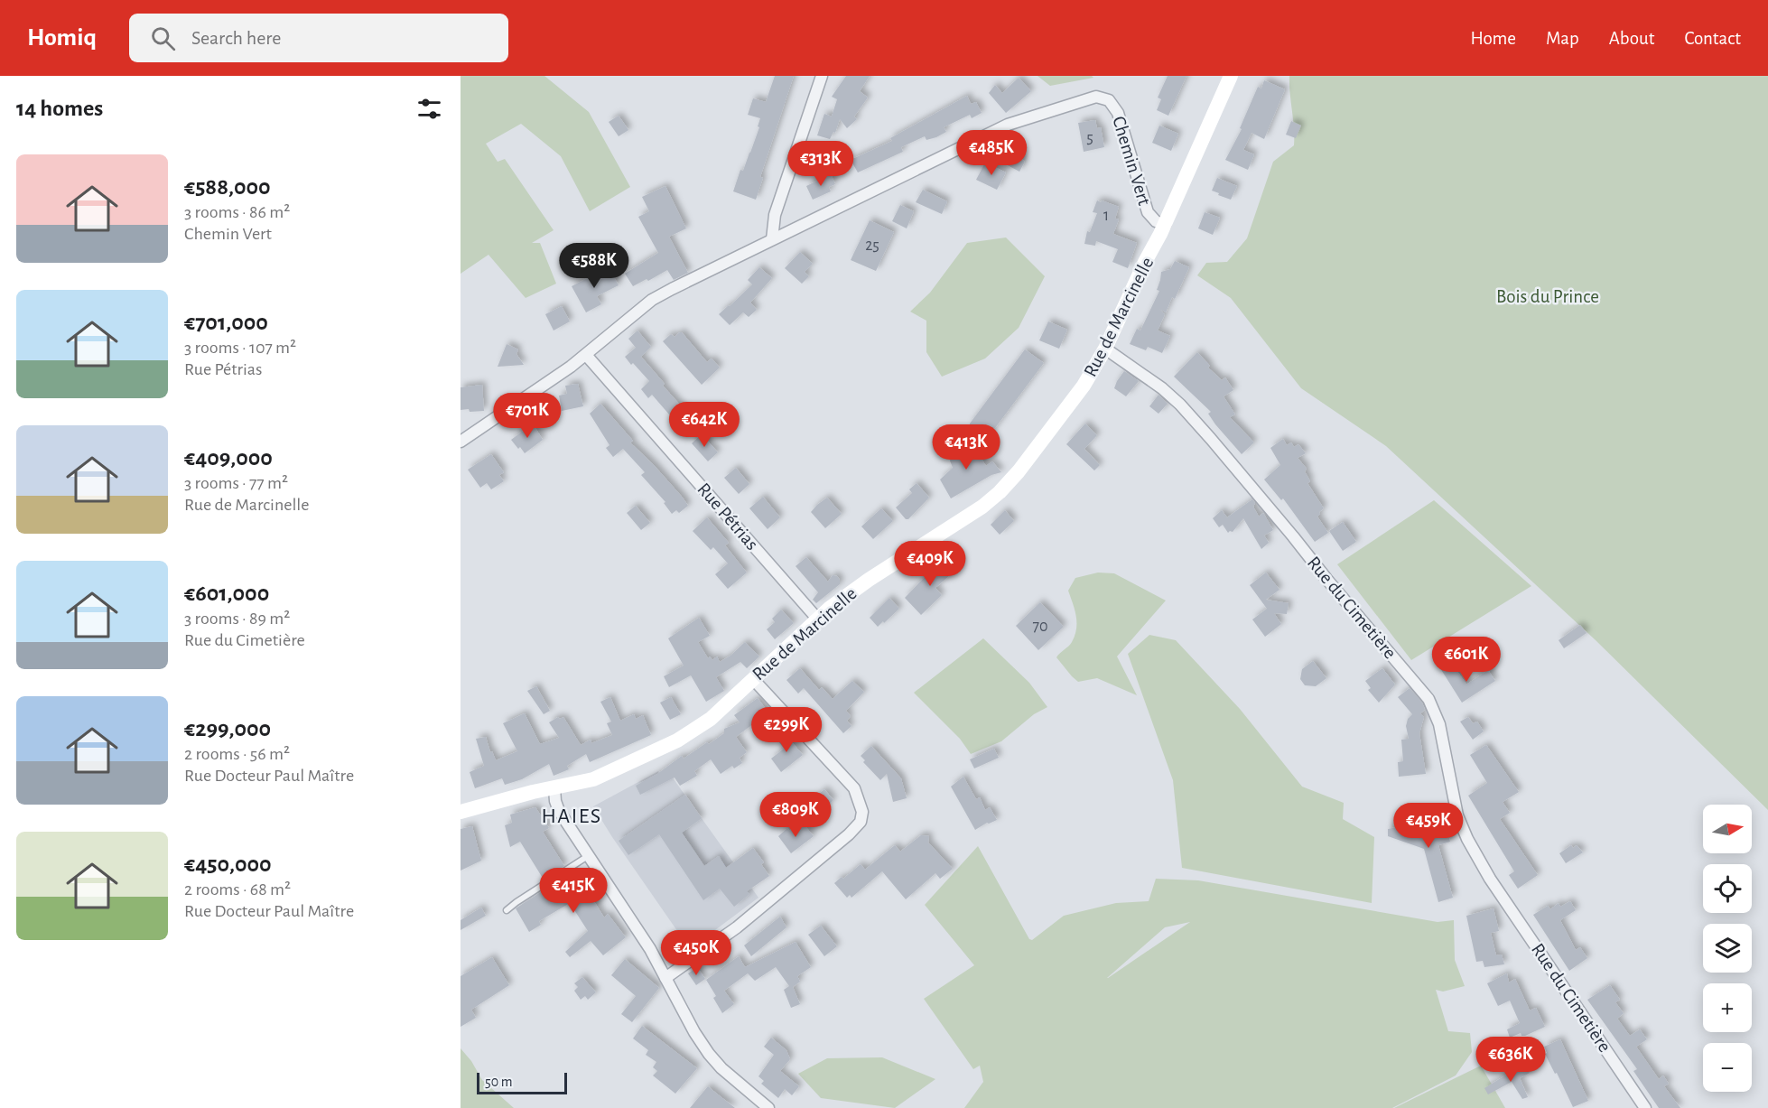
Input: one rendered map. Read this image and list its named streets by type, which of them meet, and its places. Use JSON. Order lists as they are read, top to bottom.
{
  "streets": {
    "street": [
      "Chemin Vert",
      "Rue de Marcinelle",
      "Rue Pétrias",
      "Rue du Cimetière"
    ]
  },
  "crossings": [
    ["Chemin Vert", "Rue de Marcinelle"],
    ["Chemin Vert", "Rue Pétrias"],
    ["Rue de Marcinelle", "Rue Pétrias"],
    ["Rue de Marcinelle", "Rue du Cimetière"]
  ],
  "districts": ["HAIES"],
  "parks": ["Bois du Prince"],
  "house_numbers": [
    "5",
    "1",
    "25",
    "70"
  ],
  "scale_bar": "50 m",
  "north": "right",
  "page": {
    "header": "Homiq",
    "search": "Search here",
    "nav": [
      "Home",
      "Map",
      "About",
      "Contact"
    ],
    "heading": "14 homes",
    "price": [
      "€485K",
      "€313K",
      "€588K",
      "€701K",
      "€642K",
      "€413K",
      "€409K",
      "€601K",
      "€299K",
      "€809K",
      "€459K",
      "€415K",
      "€450K",
      "€636K"
    ],
    "list": [
      {
        "name": "€588,000",
        "note": "3 rooms · 86 m² · Chemin Vert"
      },
      {
        "name": "€701,000",
        "note": "3 rooms · 107 m² · Rue Pétrias"
      },
      {
        "name": "€409,000",
        "note": "3 rooms · 77 m² · Rue de Marcinelle"
      },
      {
        "name": "€601,000",
        "note": "3 rooms · 89 m² · Rue du Cimetière"
      },
      {
        "name": "€299,000",
        "note": "2 rooms · 56 m² · Rue Docteur Paul Maître"
      },
      {
        "name": "€450,000",
        "note": "2 rooms · 68 m² · Rue Docteur Paul Maître"
      }
    ],
    "map_buttons": ["+", "−"],
    "scale": "50 m"
  }
}
